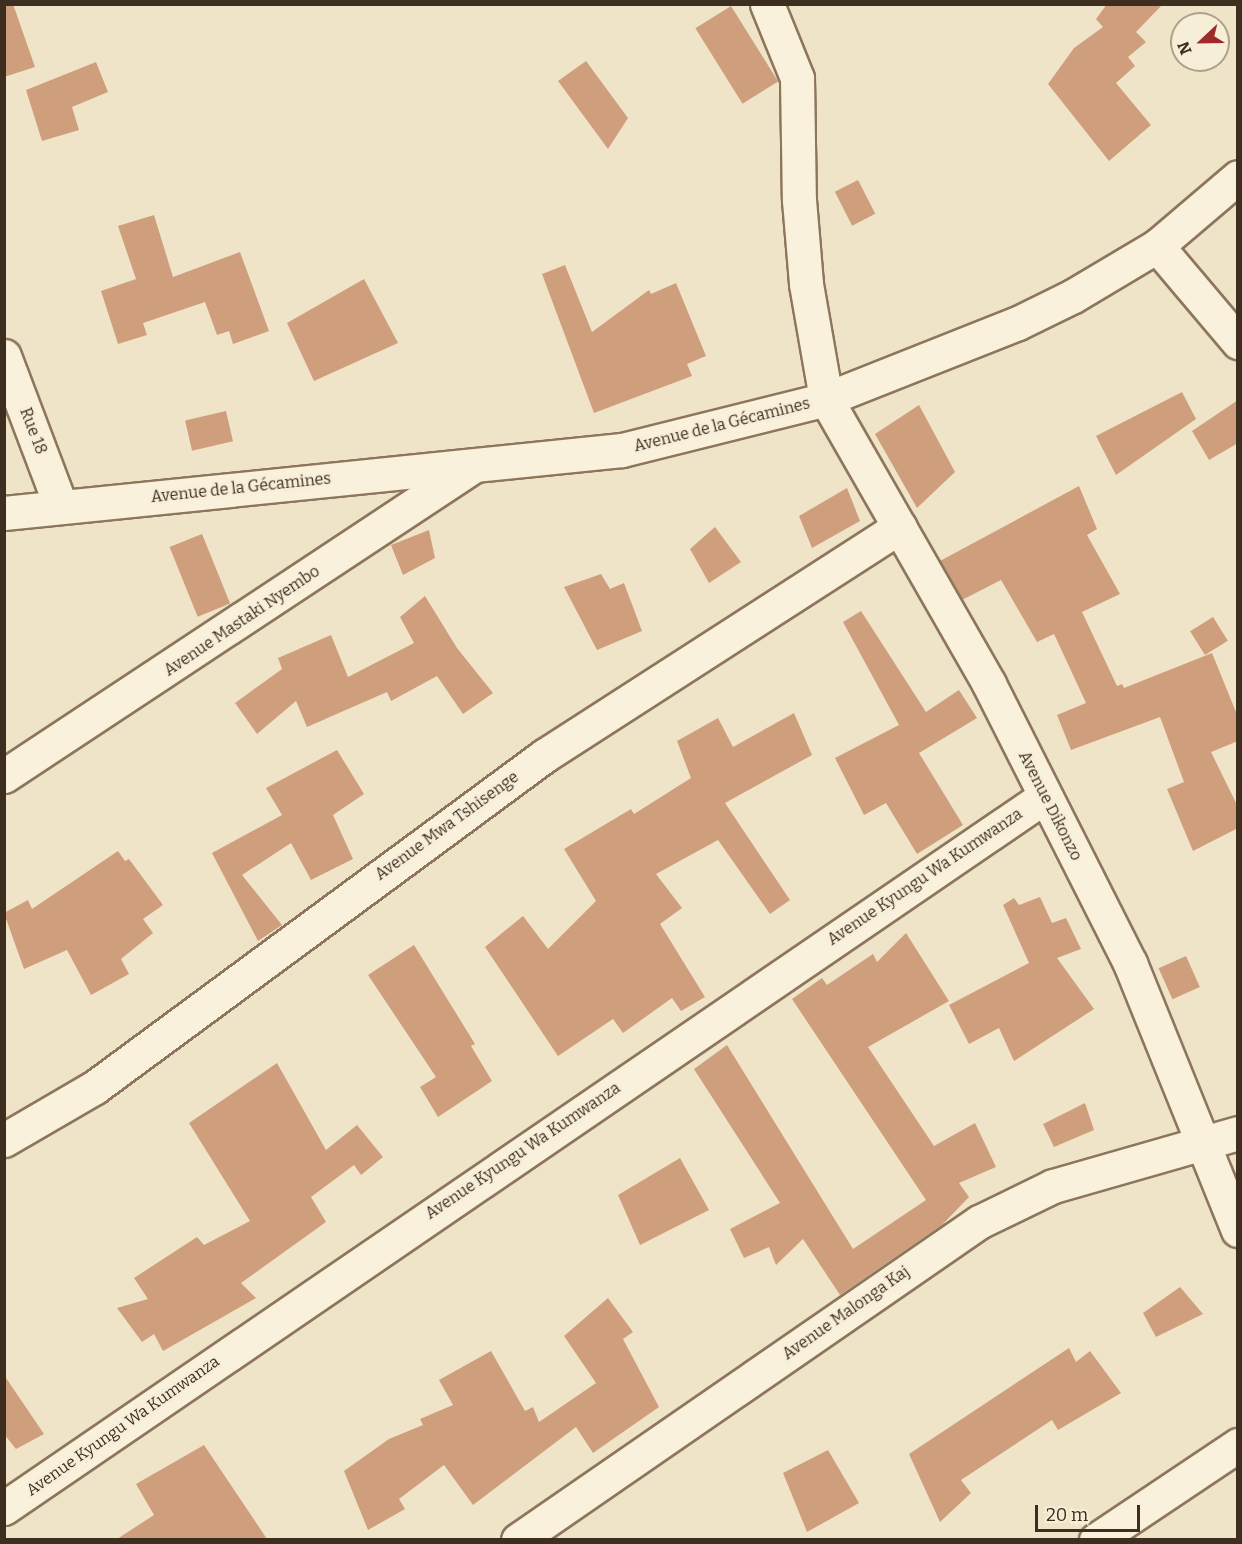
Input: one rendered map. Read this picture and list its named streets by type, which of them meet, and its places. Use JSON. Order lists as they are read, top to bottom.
{
  "streets": {
    "street": [
      "Avenue de la Gécamines",
      "Rue 18",
      "Avenue Mastaki Nyembo",
      "Avenue Dikonzo",
      "Avenue Mwa Tshisenge",
      "Avenue Kyungu Wa Kumwanza",
      "Avenue Malonga Kaj"
    ]
  },
  "crossings": [
    ["Avenue de la Gécamines", "Rue 18"],
    ["Avenue de la Gécamines", "Avenue Mastaki Nyembo"],
    ["Avenue de la Gécamines", "Avenue Dikonzo"],
    ["Avenue Dikonzo", "Avenue Mwa Tshisenge"],
    ["Avenue Dikonzo", "Avenue Kyungu Wa Kumwanza"],
    ["Avenue Dikonzo", "Avenue Malonga Kaj"]
  ],
  "scale_bar": "20 m",
  "north": "left"
}
